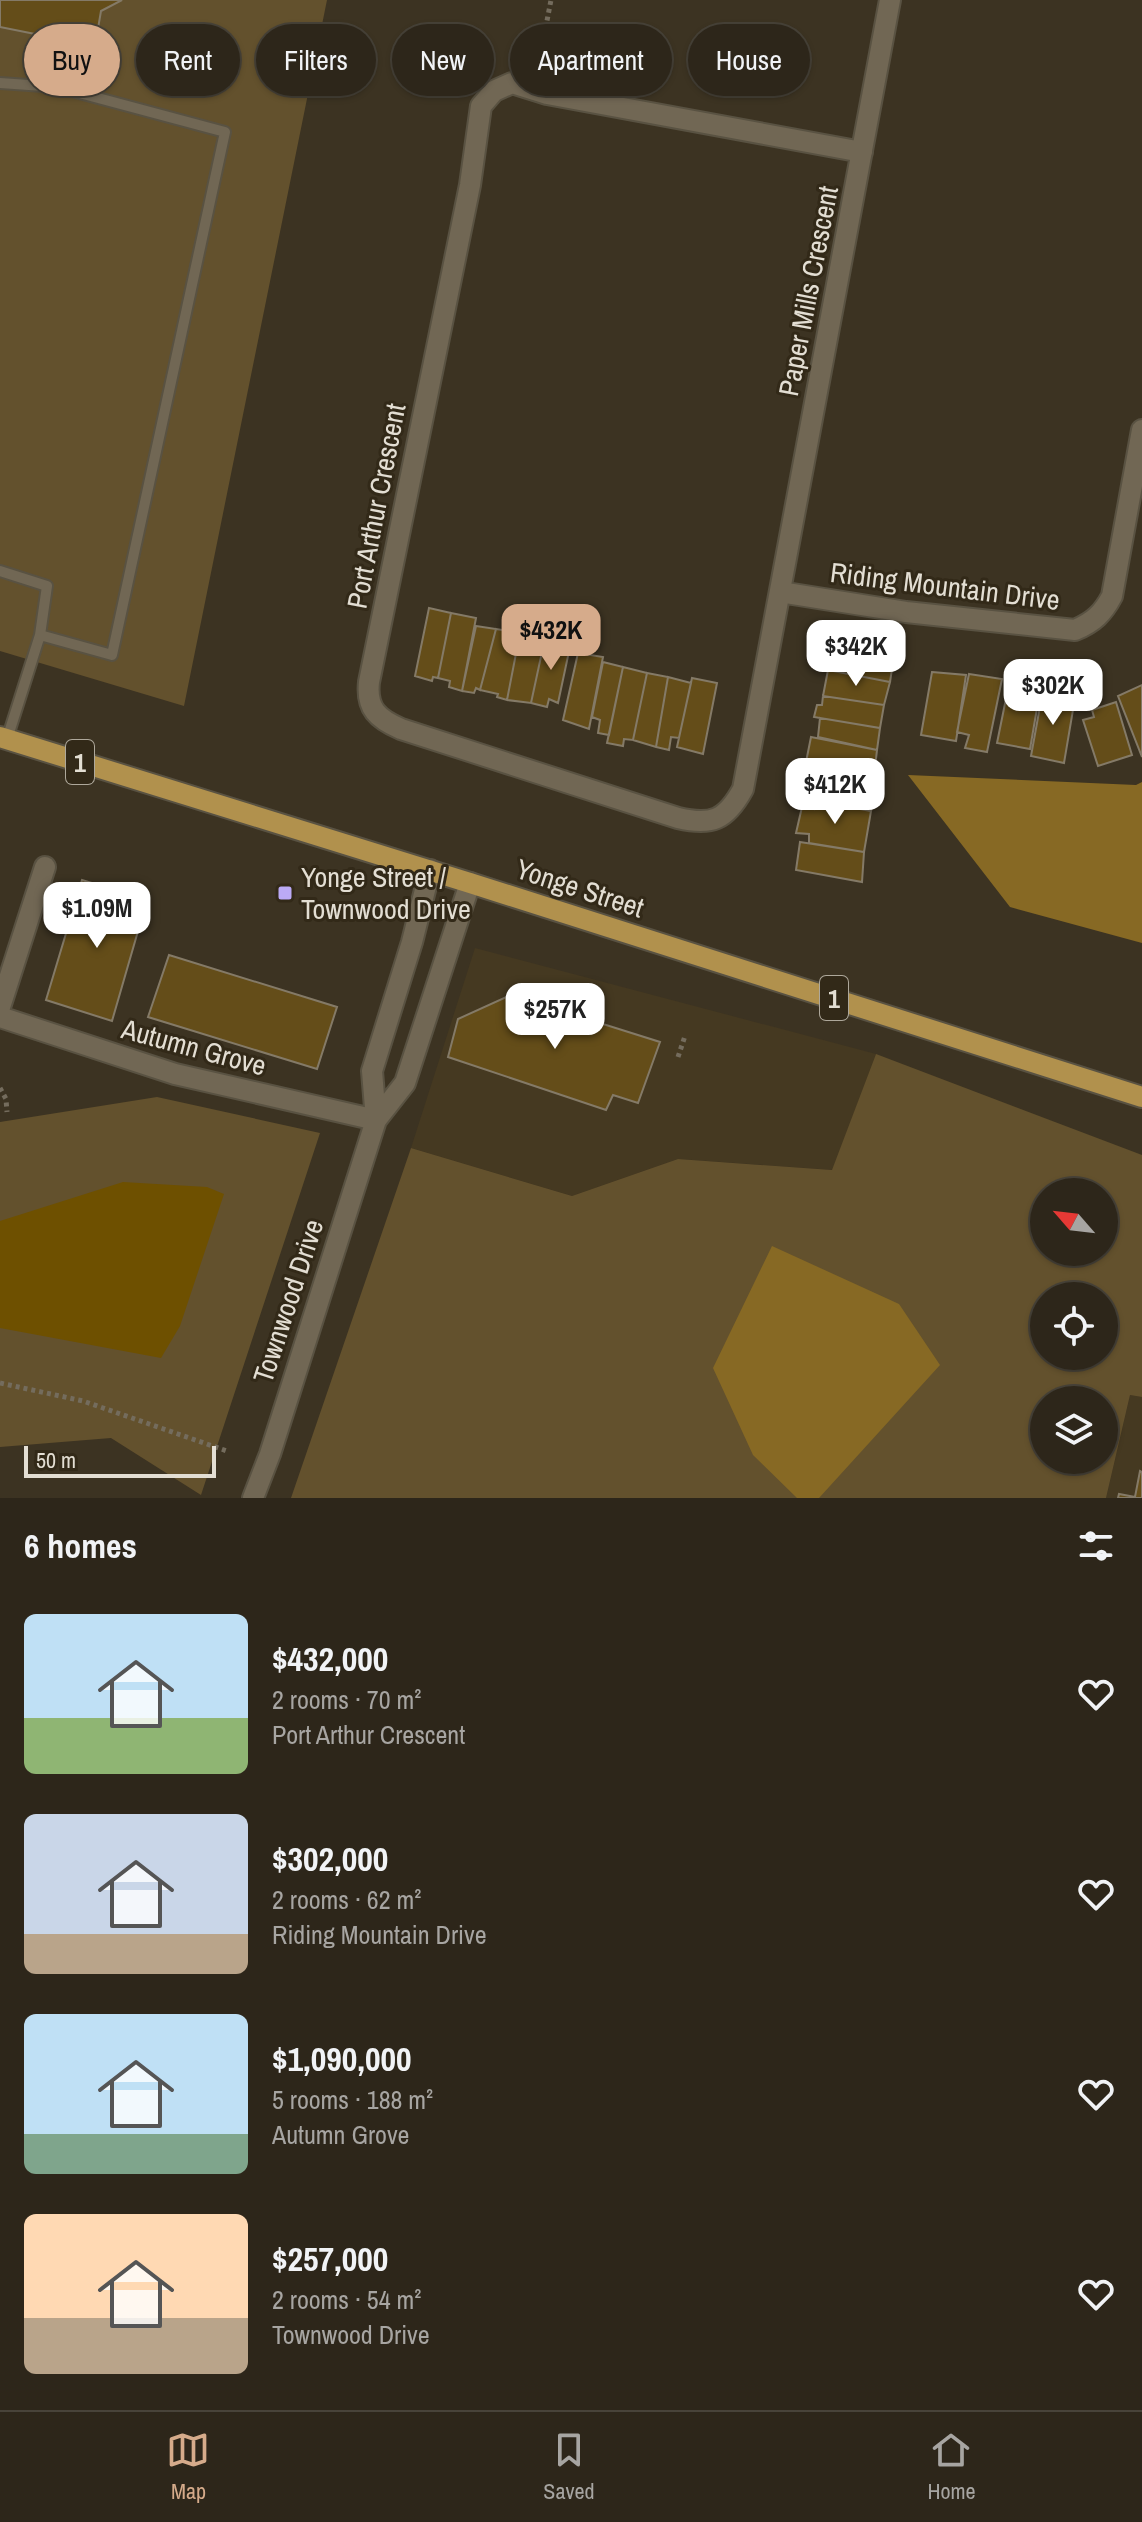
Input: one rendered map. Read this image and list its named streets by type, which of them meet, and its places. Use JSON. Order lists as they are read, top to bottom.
{
  "streets": {
    "main road": ["1", "Yonge Street"],
    "street": [
      "Paper Mills Crescent",
      "Port Arthur Crescent",
      "Riding Mountain Drive",
      "Autumn Grove",
      "Townwood Drive"
    ]
  },
  "crossings": [
    ["Paper Mills Crescent", "Port Arthur Crescent"],
    ["Paper Mills Crescent", "Riding Mountain Drive"],
    ["Port Arthur Crescent", "Riding Mountain Drive"],
    ["Yonge Street", "Townwood Drive"],
    ["Autumn Grove", "Townwood Drive"]
  ],
  "places": {
    "transit": ["Yonge Street / Townwood Drive"]
  },
  "scale_bar": "50 m",
  "north": "top left",
  "page": {
    "chip": [
      "Buy",
      "Rent",
      "Filters",
      "New",
      "Apartment",
      "House"
    ],
    "price": [
      "$432K",
      "$342K",
      "$302K",
      "$412K",
      "$1.09M",
      "$257K"
    ],
    "scale": "50 m",
    "heading": "6 homes",
    "list": [
      {
        "name": "$432,000",
        "note": "2 rooms · 70 m² · Port Arthur Crescent"
      },
      {
        "name": "$302,000",
        "note": "2 rooms · 62 m² · Riding Mountain Drive"
      },
      {
        "name": "$1,090,000",
        "note": "5 rooms · 188 m² · Autumn Grove"
      },
      {
        "name": "$257,000",
        "note": "2 rooms · 54 m² · Townwood Drive"
      }
    ],
    "tabs": ["Map", "Saved", "Home"]
  }
}
